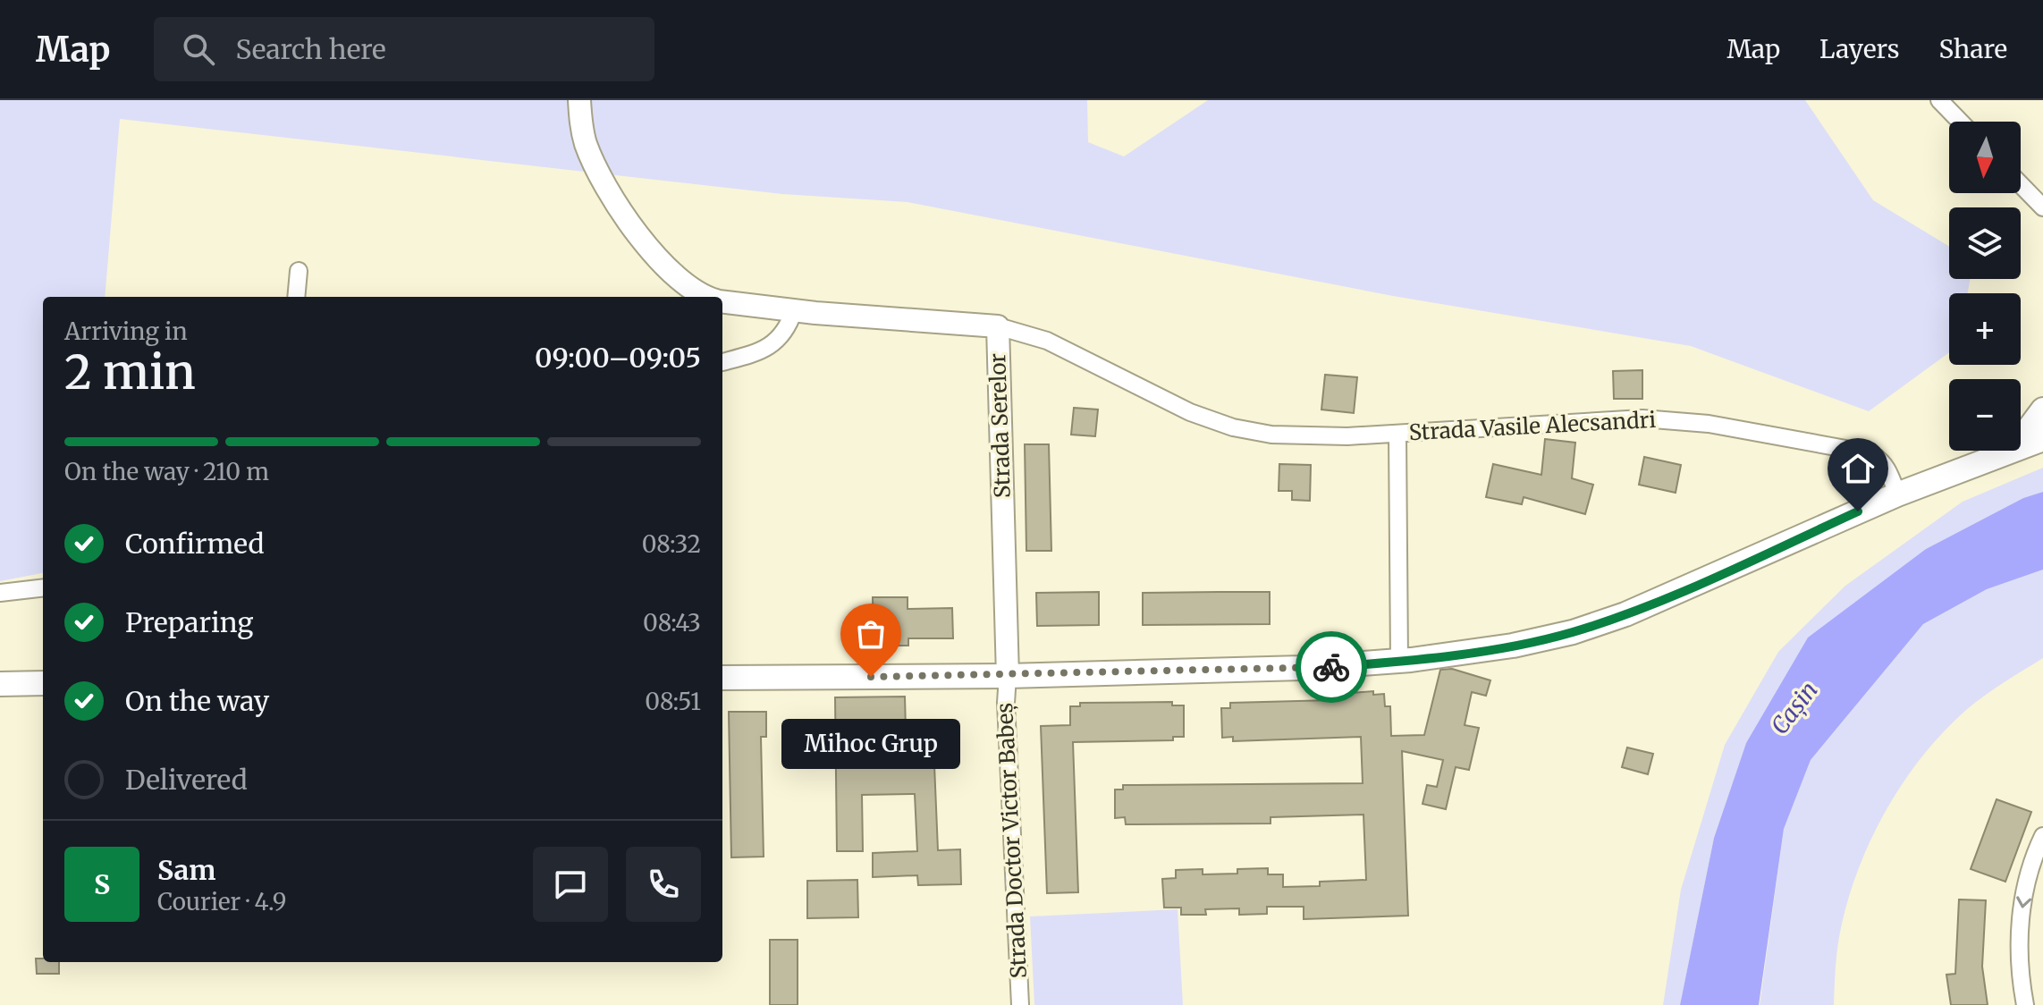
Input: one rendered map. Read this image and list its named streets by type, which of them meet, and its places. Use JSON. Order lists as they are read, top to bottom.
{
  "streets": {
    "street": ["Strada Serelor", "Strada Vasile Alecsandri", "Strada Doctor Victor Babeș"]
  },
  "crossings": [
    ["Strada Serelor", "Strada Vasile Alecsandri"],
    ["Strada Serelor", "Strada Doctor Victor Babeș"]
  ],
  "water": ["Cașin"],
  "places": ["Mihoc Grup"],
  "north": "bottom",
  "page": {
    "header": "Map",
    "search": "Search here",
    "nav": ["Map", "Layers", "Share"],
    "map_buttons": ["+", "−"],
    "heading": ["2 min", "Arriving in", "09:00–09:05"],
    "panel": ["Sam", "Courier · 4.9"],
    "bar": "On the way · 210 m",
    "list": [
      ["Confirmed", "08:32"],
      ["Preparing", "08:43"],
      ["On the way", "08:51"],
      "Delivered"
    ],
    "bubble": "Mihoc Grup",
    "round": "S"
  }
}
